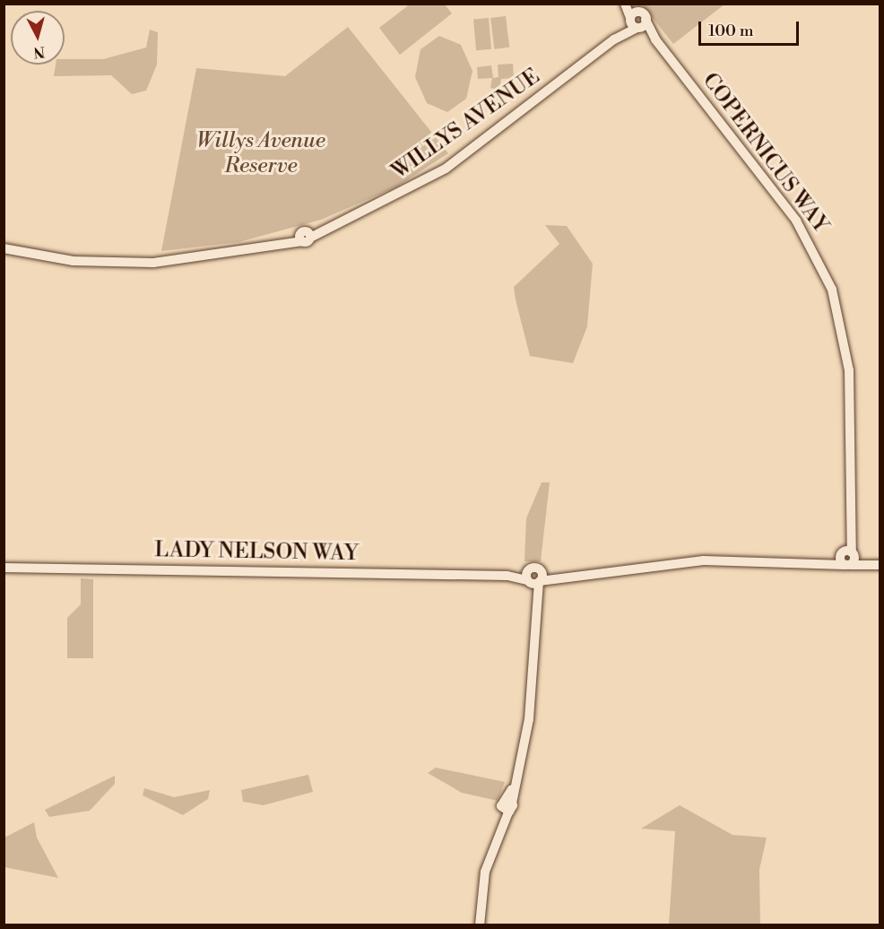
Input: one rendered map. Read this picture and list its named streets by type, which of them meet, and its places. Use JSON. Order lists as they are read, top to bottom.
{
  "streets": {
    "street": ["WILLYS AVENUE", "COPERNICUS WAY", "LADY NELSON WAY"]
  },
  "crossings": [
    ["WILLYS AVENUE", "COPERNICUS WAY"],
    ["COPERNICUS WAY", "LADY NELSON WAY"]
  ],
  "parks": ["Willys Avenue Reserve"],
  "scale_bar": "100 m",
  "north": "bottom"
}
